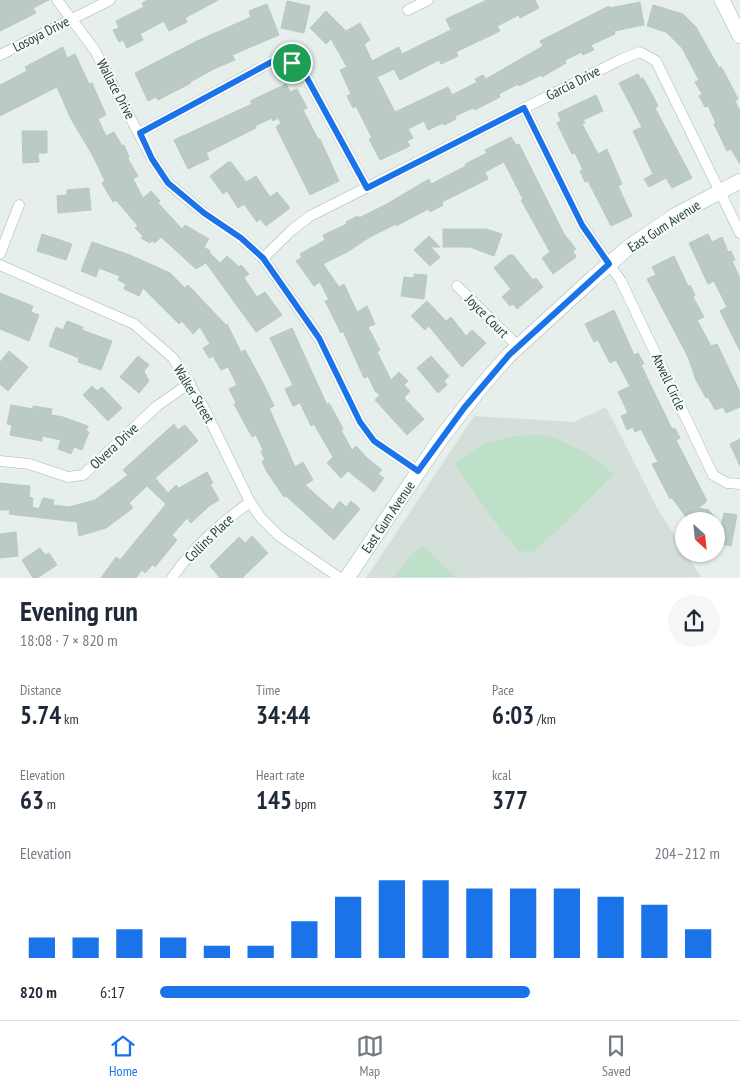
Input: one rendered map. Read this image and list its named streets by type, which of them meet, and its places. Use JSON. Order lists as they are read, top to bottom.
{
  "streets": {
    "street": [
      "Losoya Drive",
      "Garcia Drive",
      "Wallace Drive",
      "East Gum Avenue",
      "Joyce Court",
      "Atwell Circle",
      "Walker Street",
      "Olvera Drive",
      "Collins Place"
    ]
  },
  "crossings": [
    ["Losoya Drive", "Wallace Drive"],
    ["Garcia Drive", "Wallace Drive"],
    ["Garcia Drive", "East Gum Avenue"],
    ["Garcia Drive", "Atwell Circle"],
    ["Wallace Drive", "East Gum Avenue"],
    ["East Gum Avenue", "Joyce Court"],
    ["East Gum Avenue", "Atwell Circle"],
    ["Walker Street", "Olvera Drive"],
    ["Walker Street", "Collins Place"]
  ],
  "north": "bottom right",
  "page": {
    "heading": ["Evening run", "18:08 · 7 × 820 m"],
    "stats": [
      ["Distance", "5.74 km"],
      ["Time", "34:44"],
      ["Pace", "6:03 /km"],
      ["Elevation", "63 m"],
      ["Heart rate", "145 bpm"],
      ["kcal", "377"]
    ],
    "chart": ["Elevation", "204–212 m"],
    "list": [
      {
        "name": "820 m",
        "note": "6:17"
      }
    ],
    "tabs": ["Home", "Map", "Saved"]
  }
}
